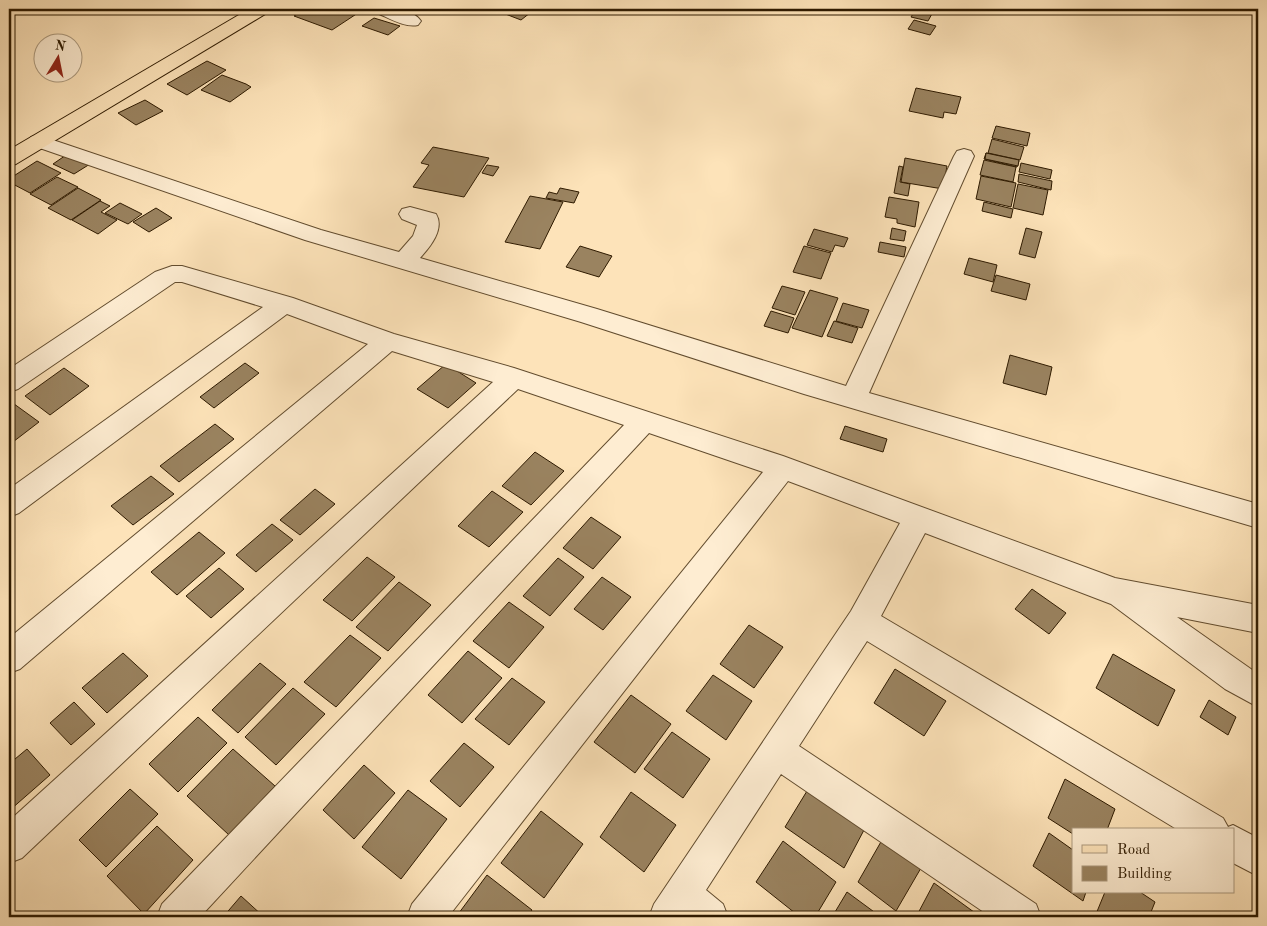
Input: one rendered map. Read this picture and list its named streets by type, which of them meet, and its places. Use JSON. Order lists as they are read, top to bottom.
{
  "legend": ["Road", "Building"],
  "north": "top"
}
